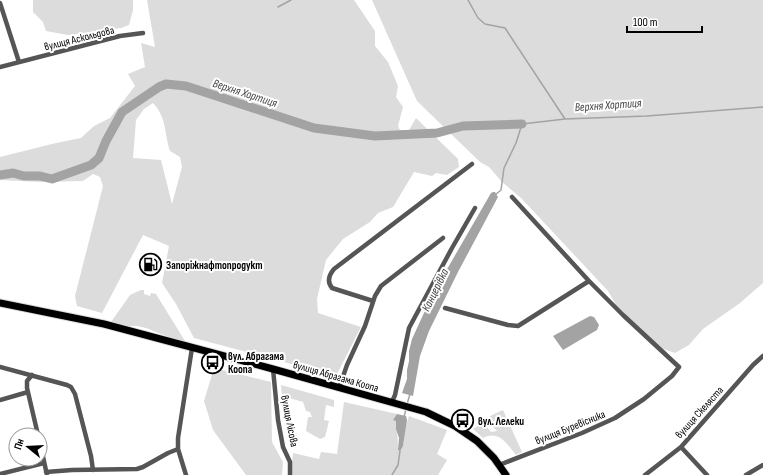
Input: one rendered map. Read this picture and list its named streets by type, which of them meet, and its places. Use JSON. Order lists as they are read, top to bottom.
{
  "streets": {
    "main road": ["вулиця Абрагама Коопа"],
    "street": [
      "вулиця Аскольдова",
      "вулиця Скеляста",
      "вулиця Лісова",
      "вулиця Буревісника"
    ]
  },
  "crossings": [
    ["вулиця Абрагама Коопа", "вулиця Лісова"],
    ["вулиця Абрагама Коопа", "вулиця Буревісника"]
  ],
  "water": ["Верхня Хортиця", "Канцерівка"],
  "places": {
    "fuel station": ["Запоріжнафтопродукт"],
    "bus stop": ["вул. Абрагама Коопа", "вул. Лелеки"]
  },
  "scale_bar": "100 m",
  "north": "left"
}
